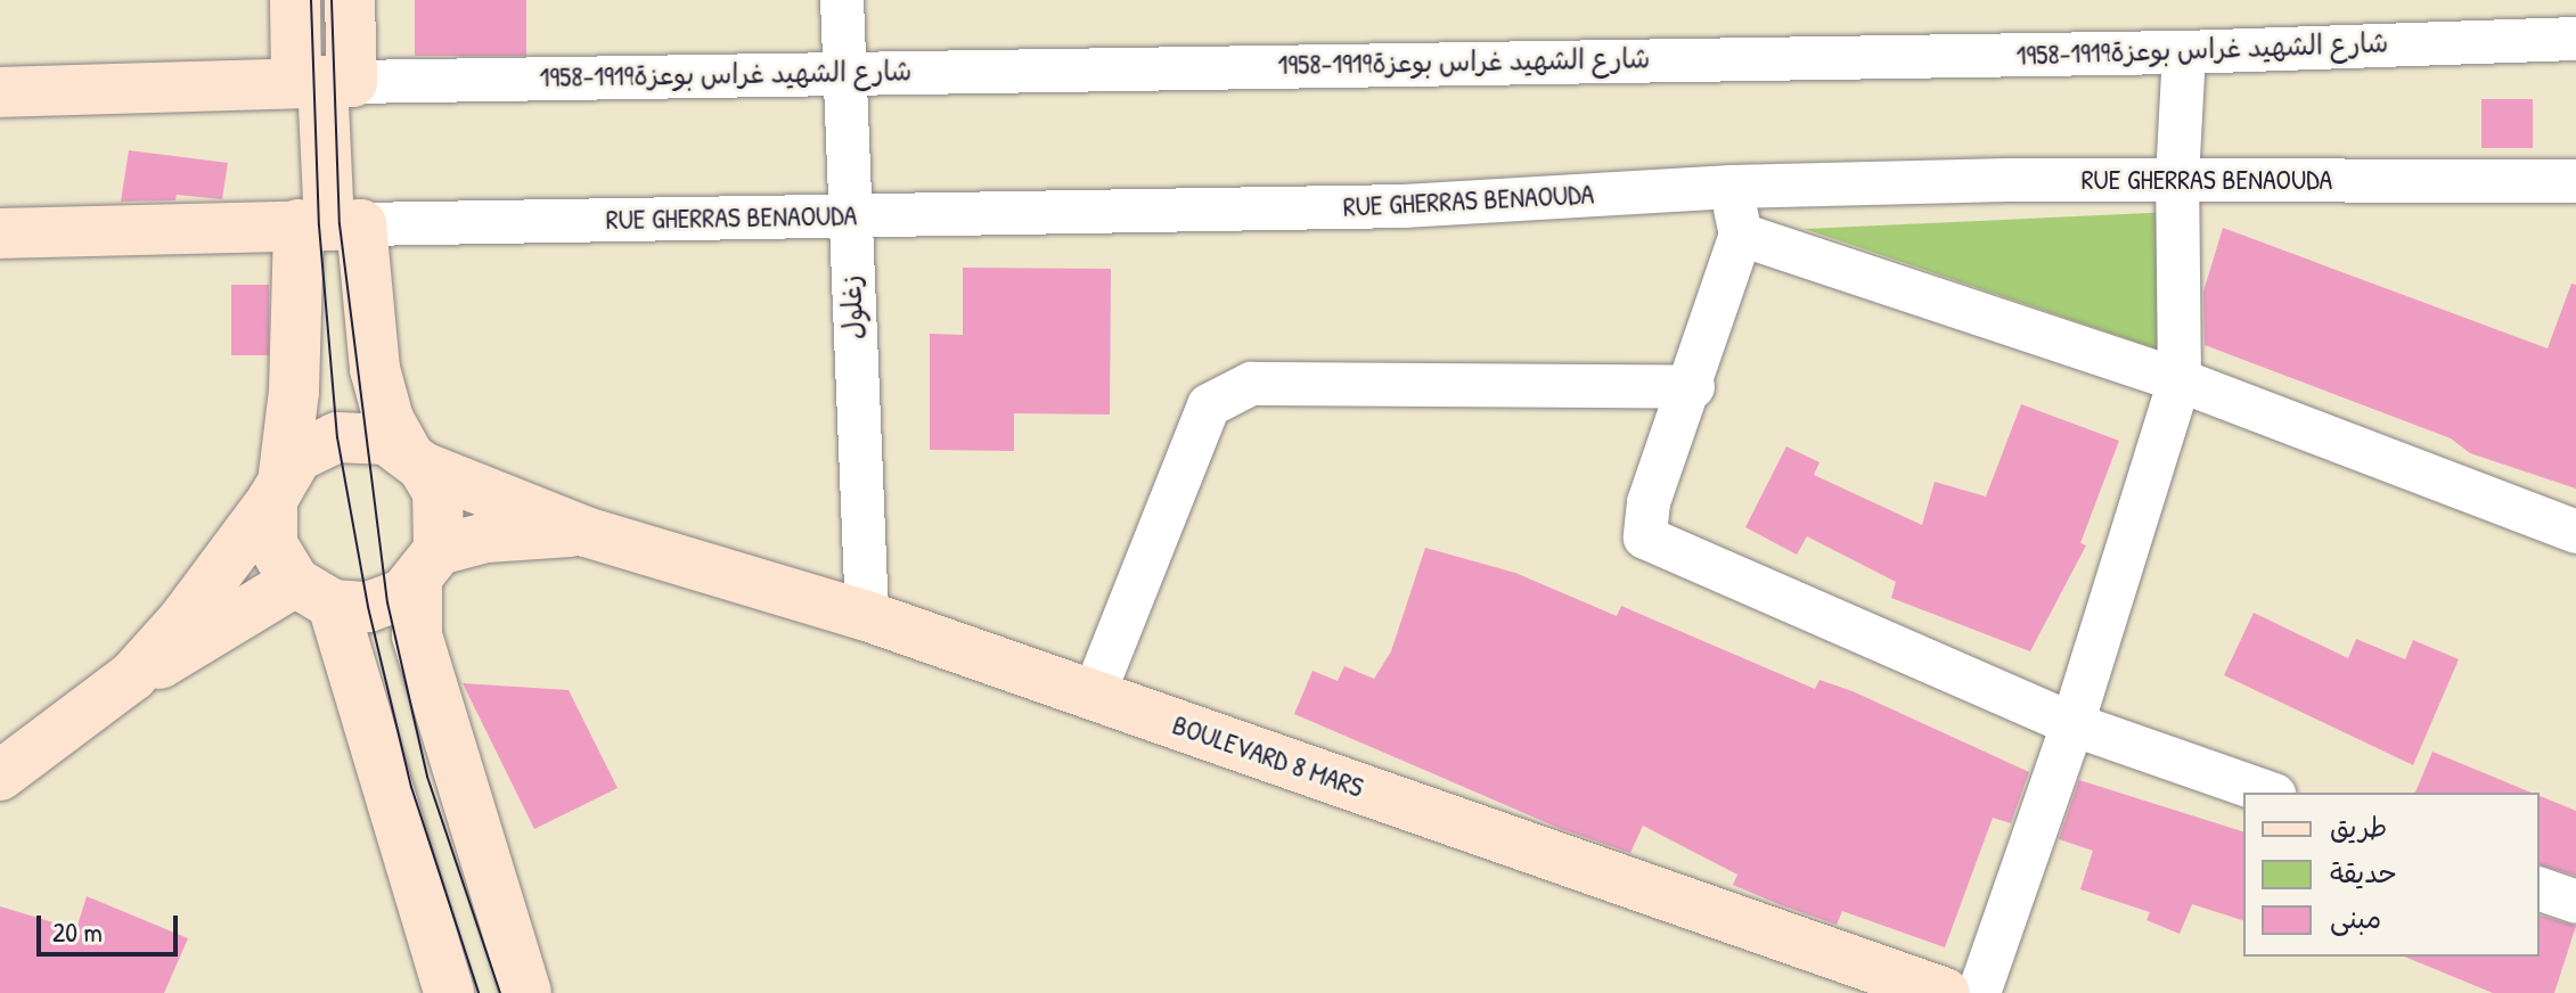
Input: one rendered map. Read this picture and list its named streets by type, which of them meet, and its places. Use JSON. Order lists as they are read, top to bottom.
{
  "streets": {
    "main road": ["BOULEVARD 8 MARS"],
    "street": ["شارع الشهيد غراس بوعزة1919-1958", "RUE GHERRAS BENAOUDA", "زغلول"]
  },
  "crossings": [
    ["شارع الشهيد غراس بوعزة1919-1958", "زغلول"],
    ["RUE GHERRAS BENAOUDA", "زغلول"],
    ["زغلول", "BOULEVARD 8 MARS"]
  ],
  "legend": ["طريق", "حديقة", "مبنى"],
  "scale_bar": "20 m"
}
